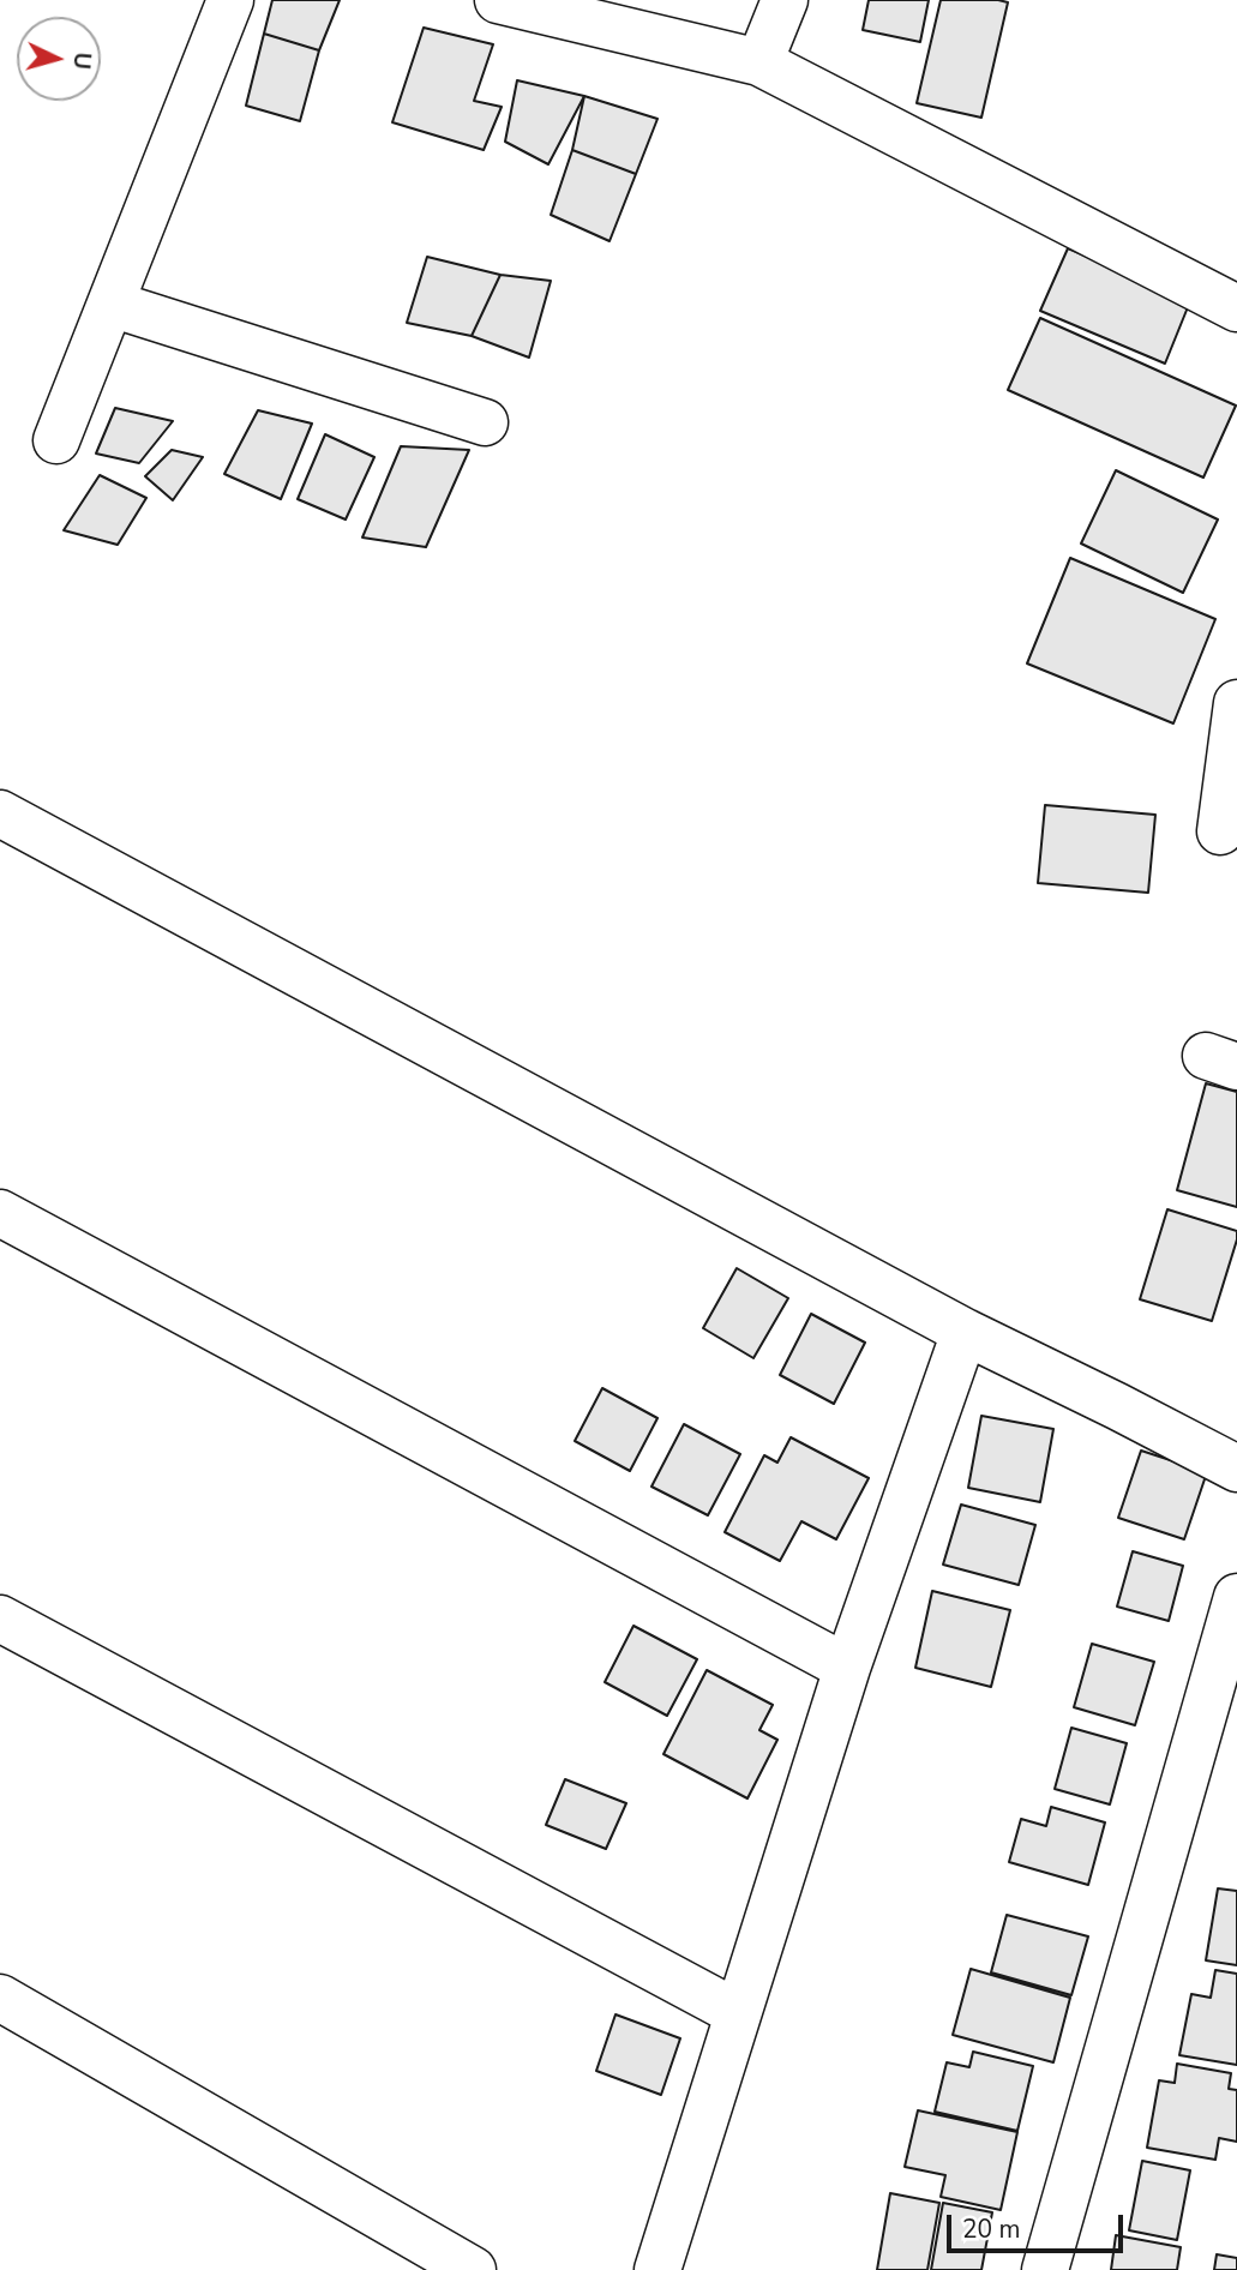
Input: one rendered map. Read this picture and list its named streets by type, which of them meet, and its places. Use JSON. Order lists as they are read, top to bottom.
{
  "scale_bar": "20 m",
  "north": "right"
}
